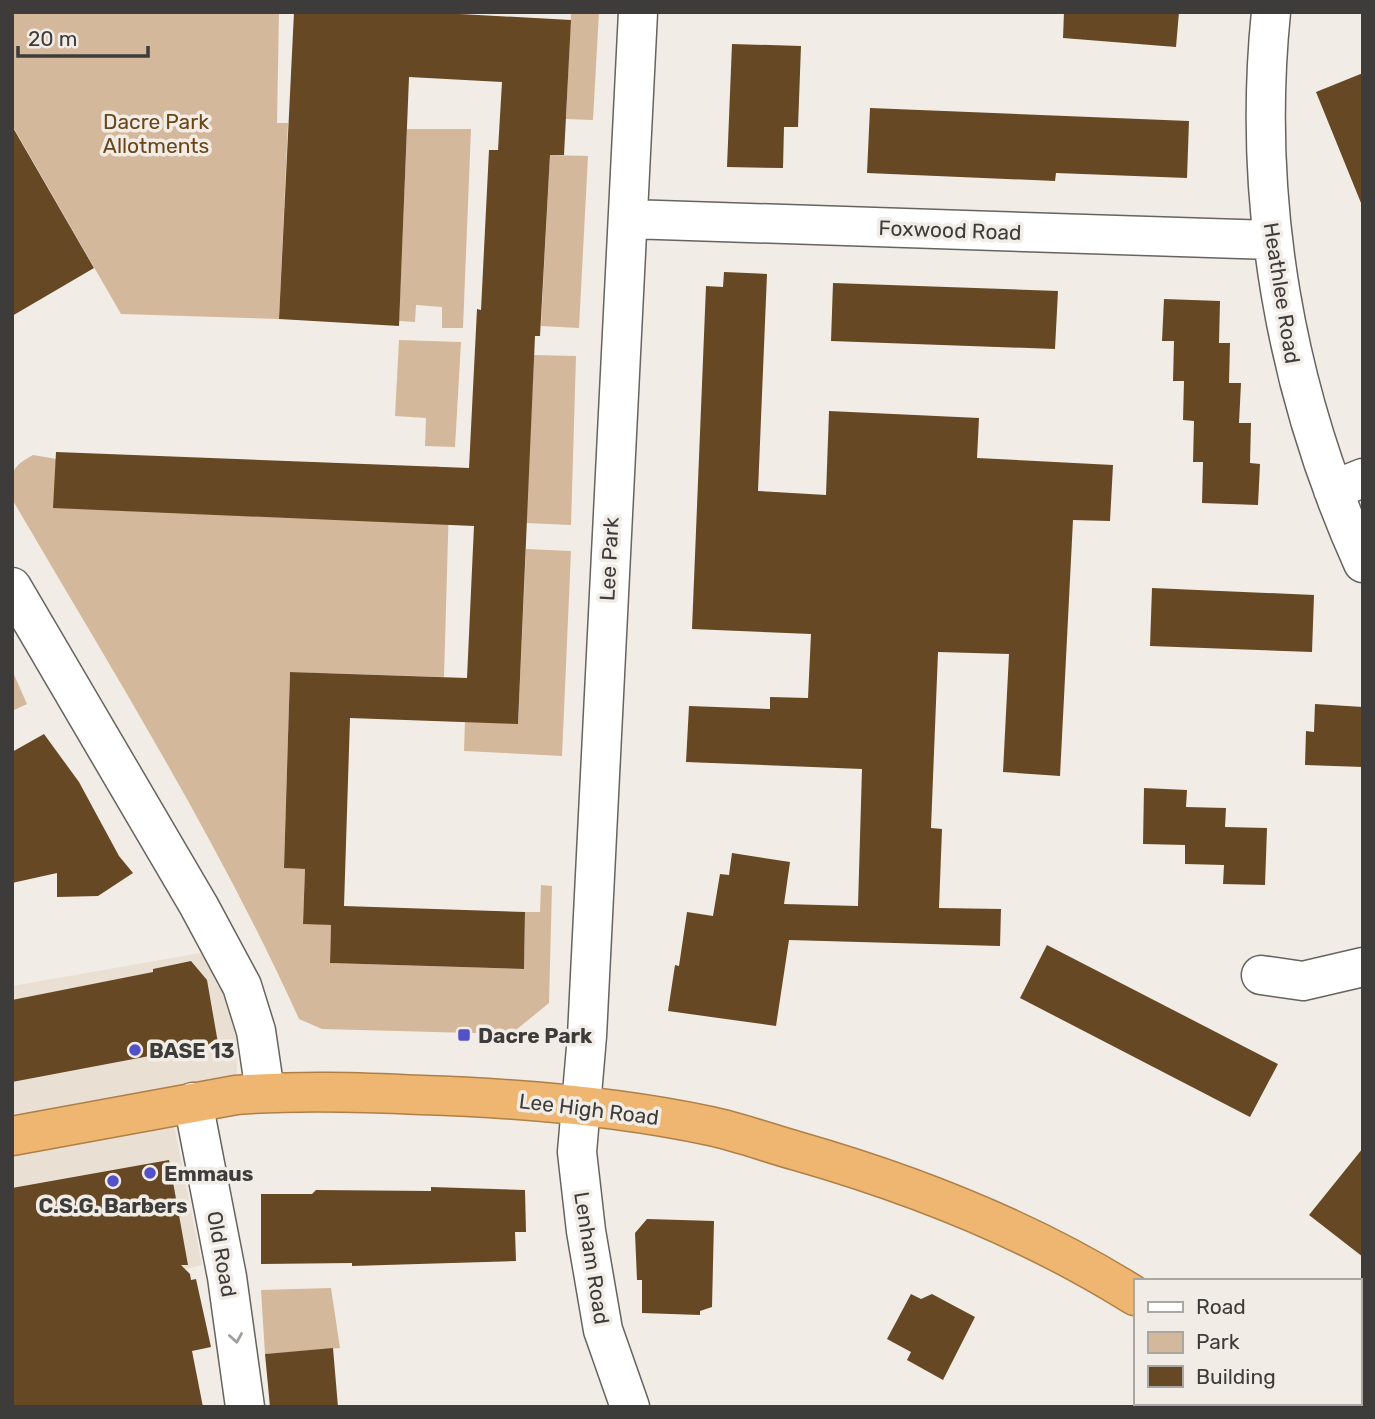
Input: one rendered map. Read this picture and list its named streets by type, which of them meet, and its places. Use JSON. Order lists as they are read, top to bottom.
{
  "streets": {
    "highway": ["Lee High Road"],
    "street": [
      "Foxwood Road",
      "Heathlee Road",
      "Lee Park",
      "Old Road",
      "Lenham Road"
    ]
  },
  "crossings": [
    ["Foxwood Road", "Heathlee Road"],
    ["Foxwood Road", "Lee Park"],
    ["Lee Park", "Lee High Road"],
    ["Lee Park", "Lenham Road"],
    ["Lee High Road", "Old Road"],
    ["Lee High Road", "Lenham Road"]
  ],
  "one_way": ["Old Road"],
  "parks": ["Dacre Park Allotments"],
  "places": {
    "transit": ["Dacre Park"],
    "other": ["BASE 13", "Emmaus", "C.S.G. Barbers"]
  },
  "legend": ["Road", "Park", "Building"],
  "scale_bar": "20 m"
}
